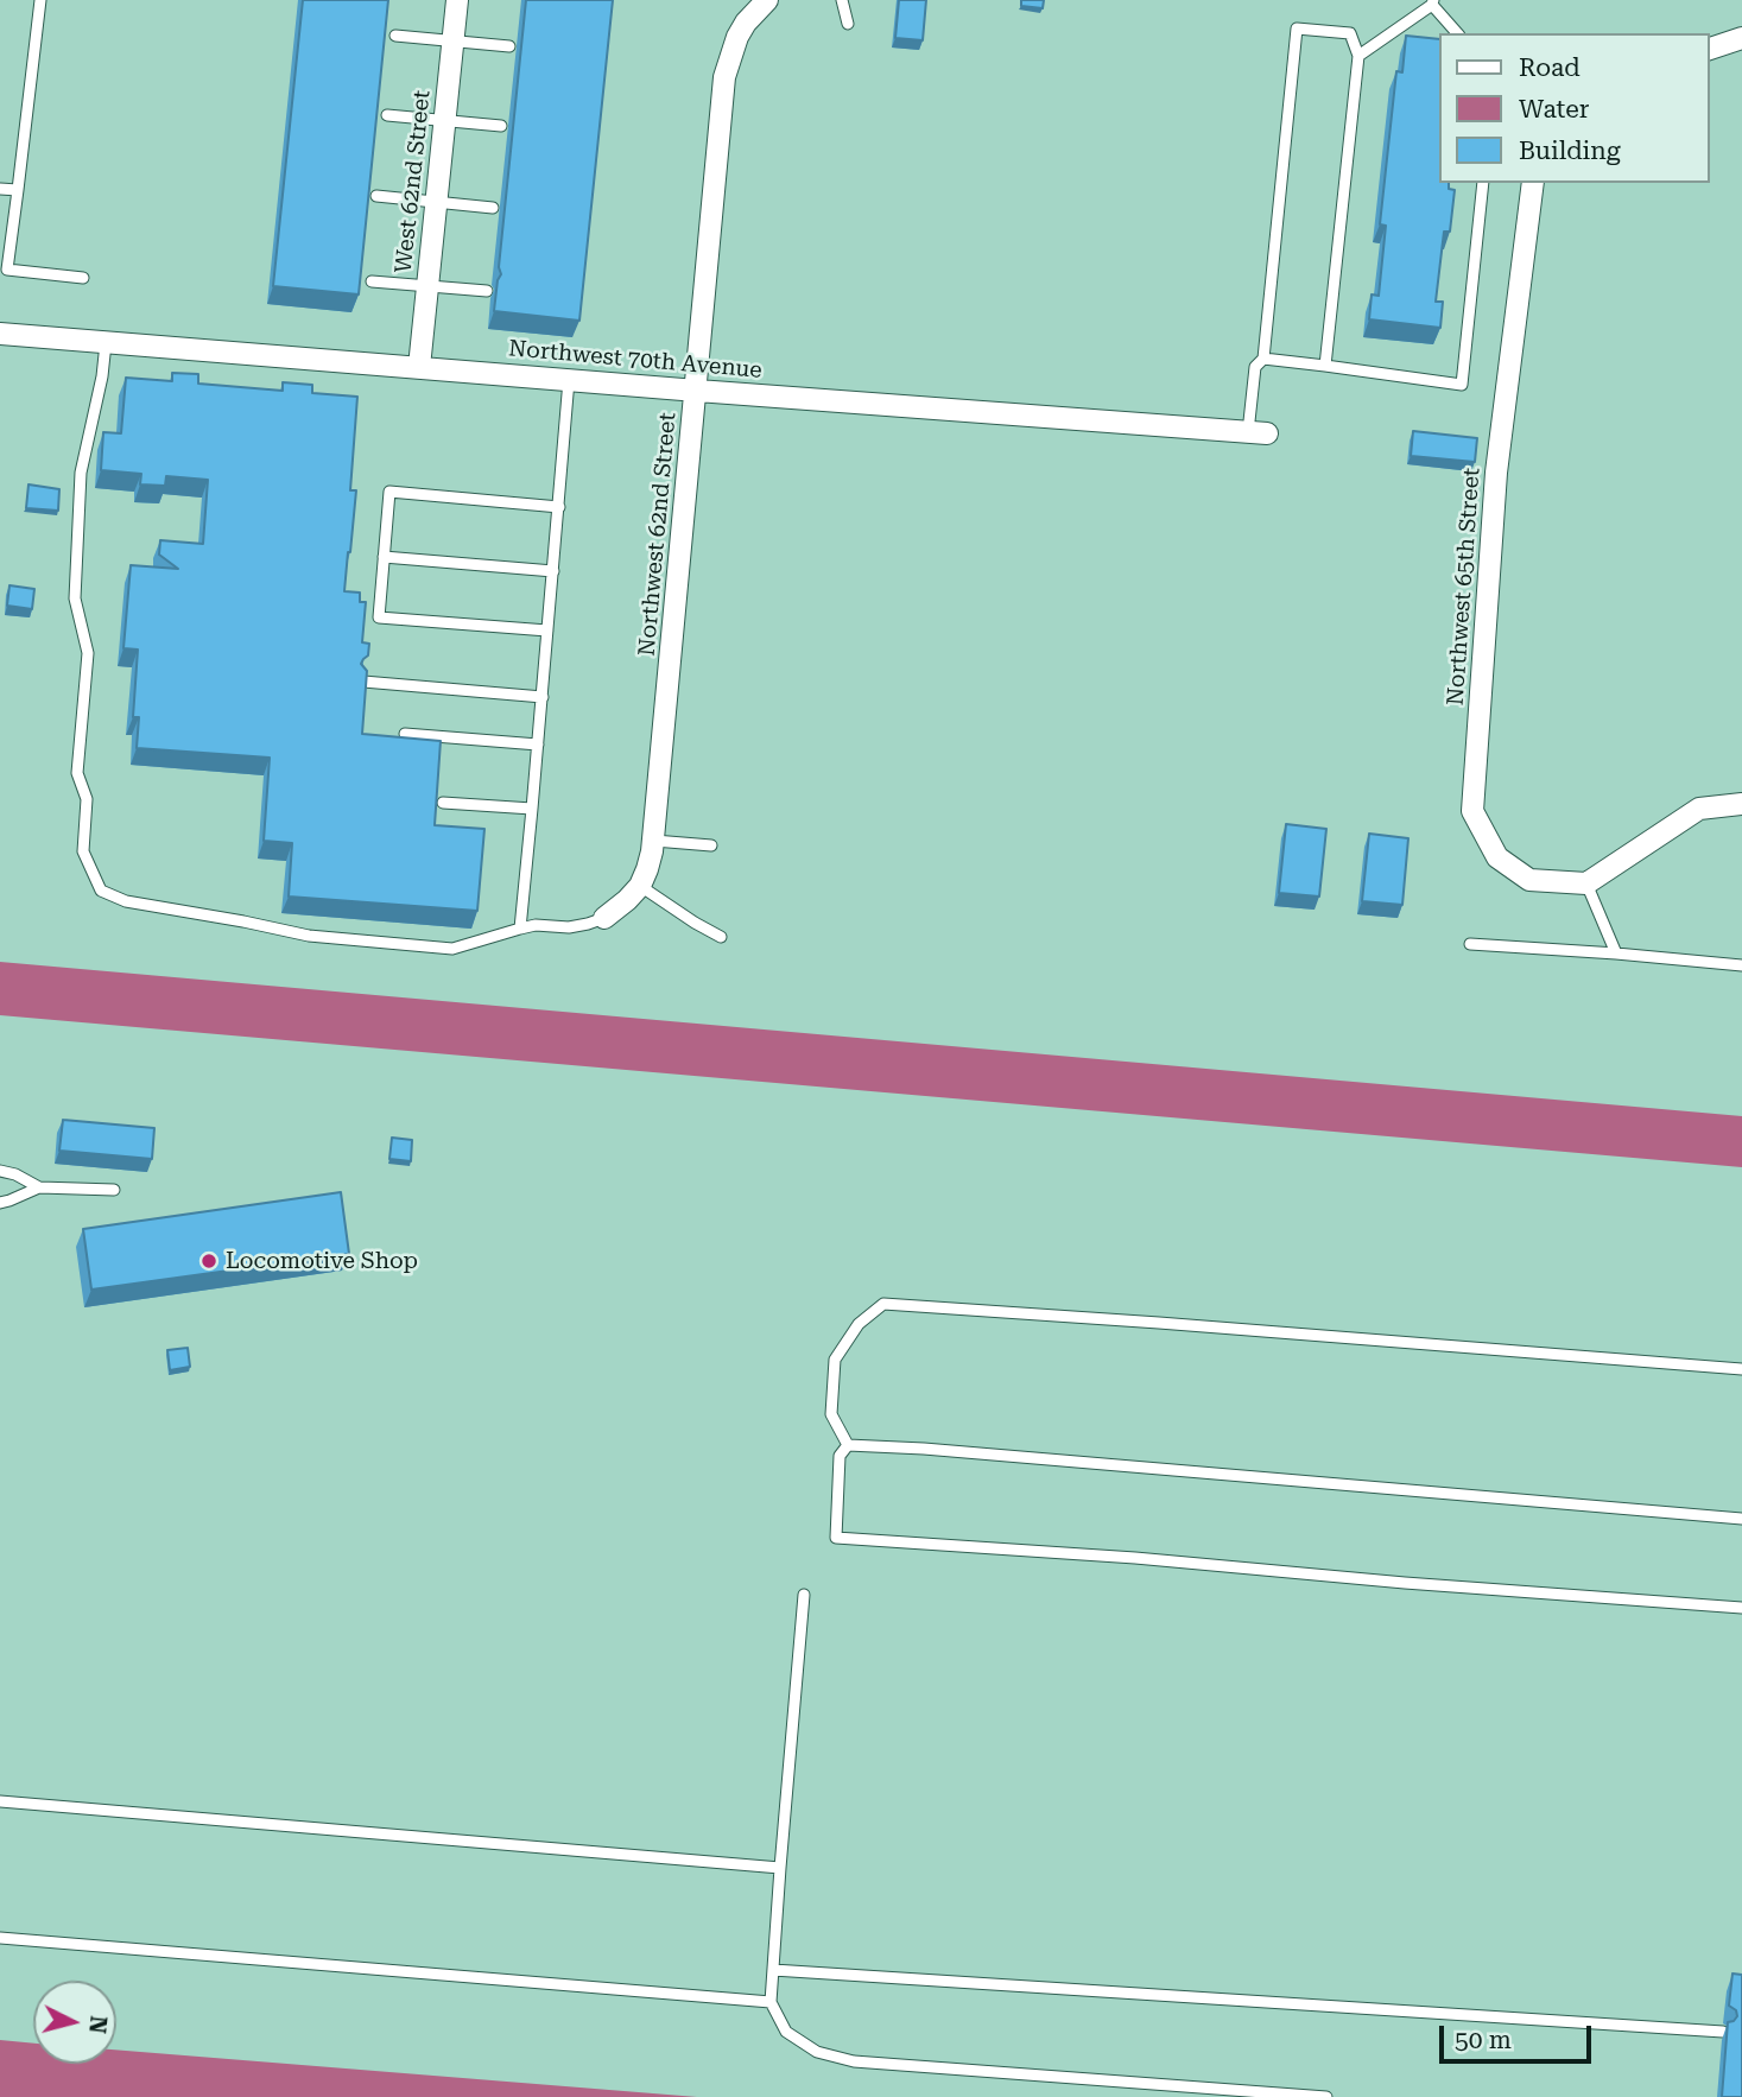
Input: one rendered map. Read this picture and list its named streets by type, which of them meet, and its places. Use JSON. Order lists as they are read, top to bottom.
{
  "streets": {
    "street": [
      "West 62nd Street",
      "Northwest 70th Avenue",
      "Northwest 62nd Street",
      "Northwest 65th Street"
    ]
  },
  "crossings": [
    ["West 62nd Street", "Northwest 70th Avenue"],
    ["Northwest 70th Avenue", "Northwest 62nd Street"]
  ],
  "places": ["Locomotive Shop"],
  "legend": ["Road", "Water", "Building"],
  "scale_bar": "50 m",
  "north": "right"
}
